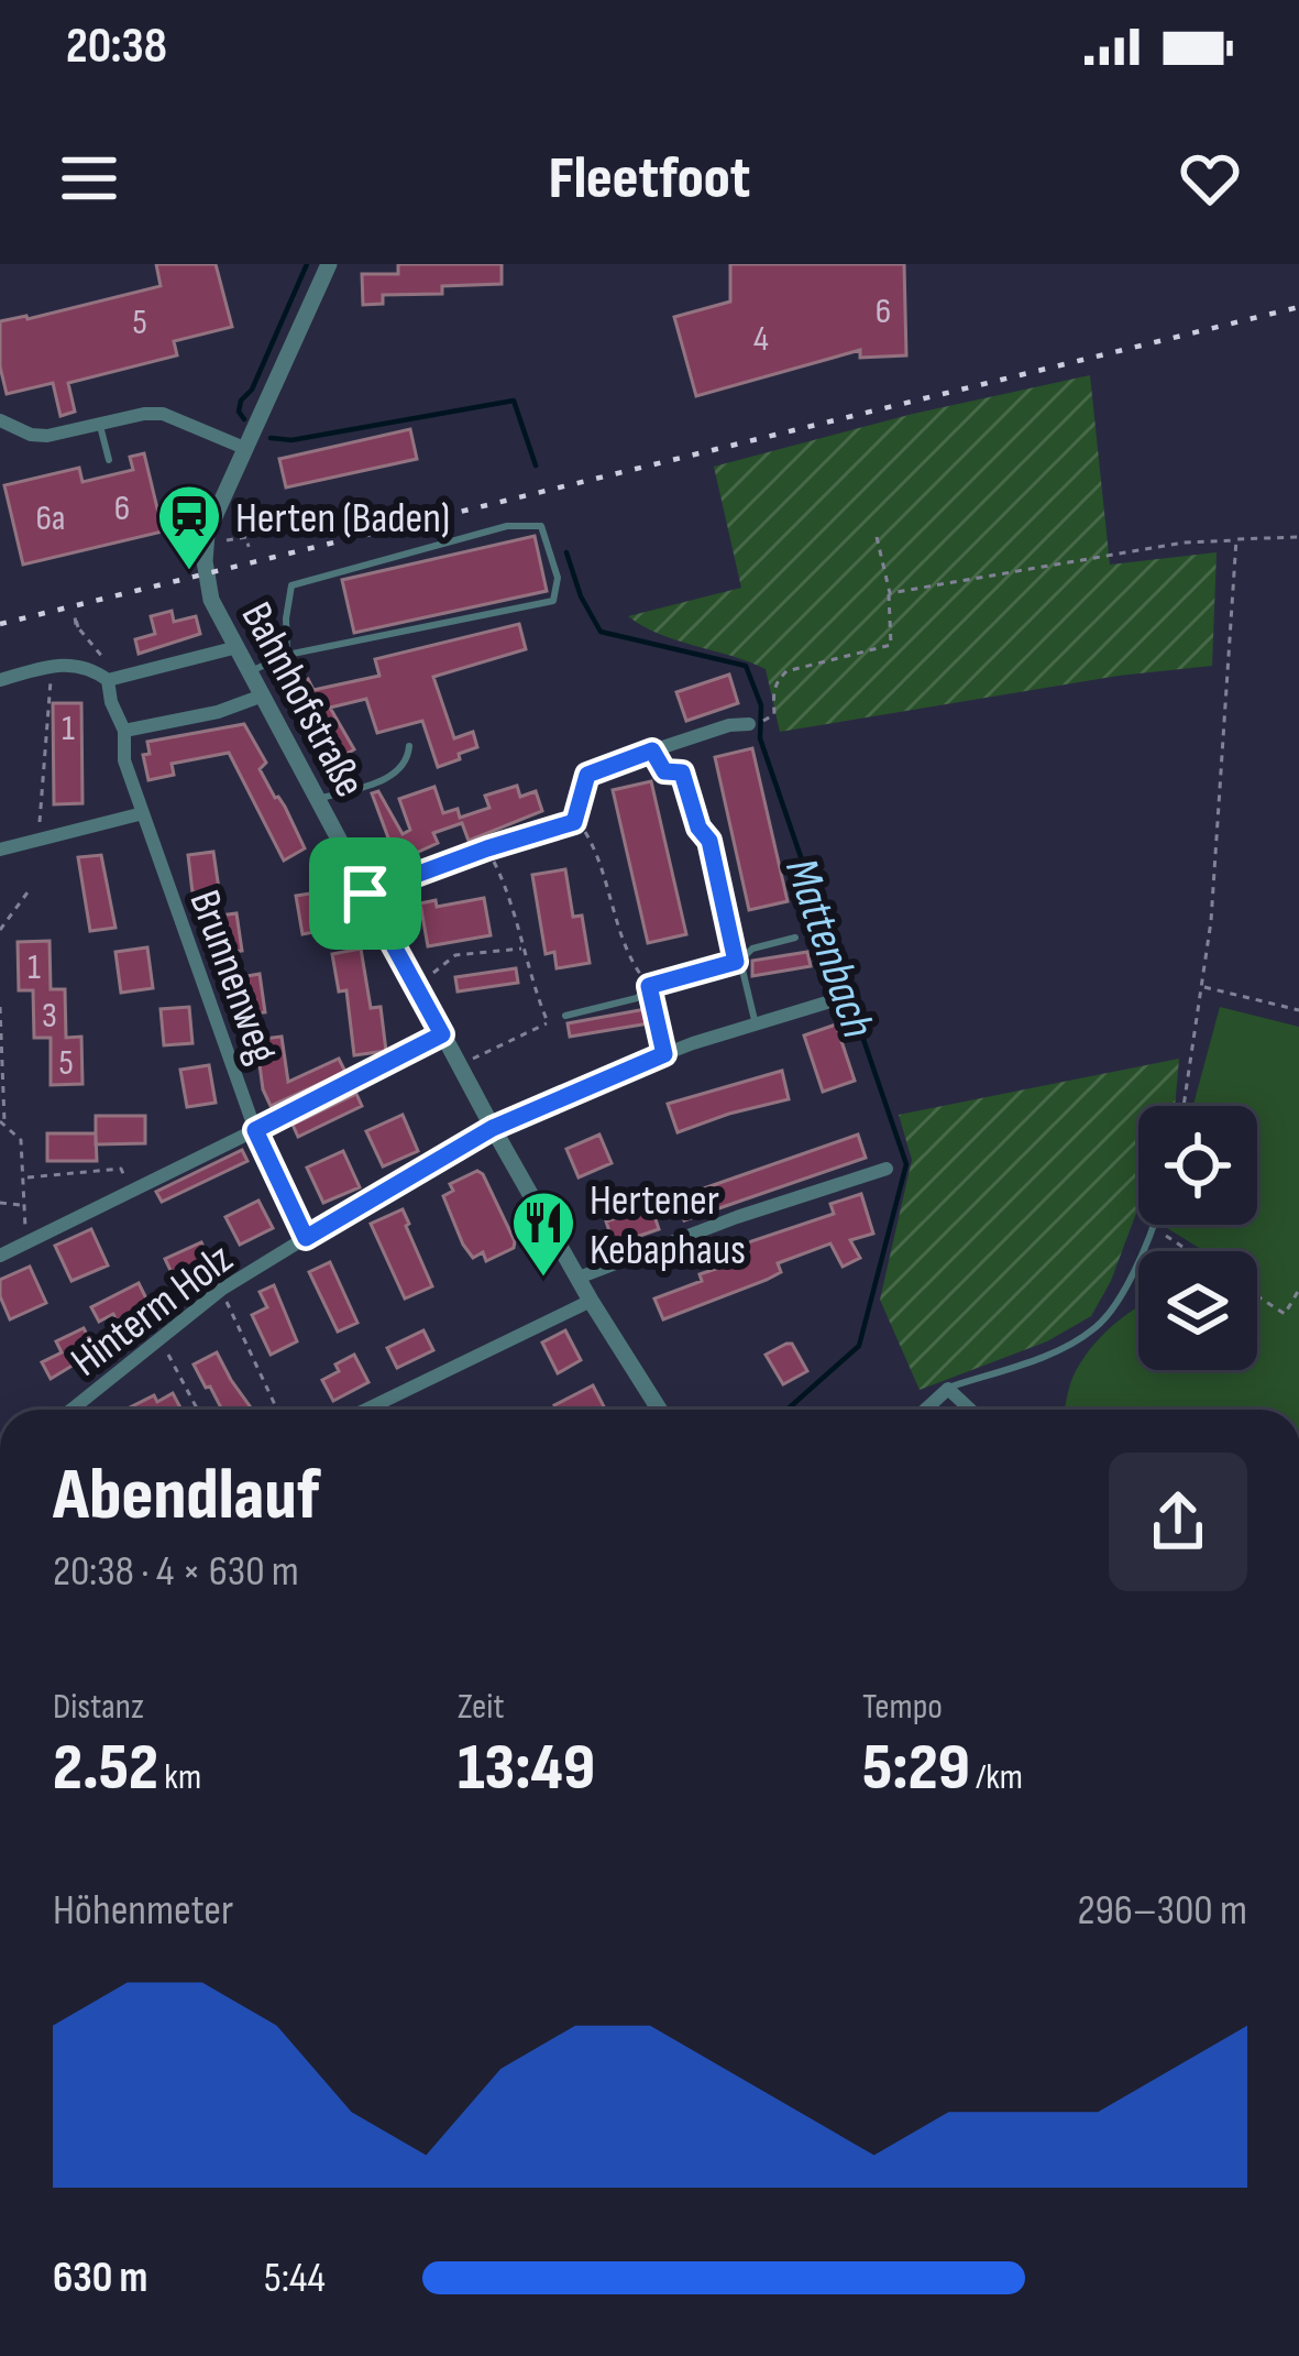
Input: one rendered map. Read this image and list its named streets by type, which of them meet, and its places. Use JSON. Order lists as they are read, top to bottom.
{
  "streets": {
    "street": ["Bahnhofstraße", "Brunnenweg", "Hinterm Holz"]
  },
  "crossings": [
    ["Bahnhofstraße", "Hinterm Holz"],
    ["Brunnenweg", "Hinterm Holz"]
  ],
  "water": ["Mattenbach"],
  "places": {
    "station": ["Herten (Baden)"],
    "restaurant": ["Hertener Kebaphaus"]
  },
  "house_numbers": [
    "6",
    "5",
    "4",
    "6",
    "6a",
    "1",
    "1",
    "3",
    "5"
  ],
  "page": {
    "status": "20:38",
    "header": "Fleetfoot",
    "heading": ["Abendlauf", "20:38 · 4 × 630 m"],
    "stats": [
      ["Distanz", "2.52 km"],
      ["Zeit", "13:49"],
      ["Tempo", "5:29 /km"]
    ],
    "chart": ["Höhenmeter", "296–300 m"],
    "list": [
      {
        "name": "630 m",
        "note": "5:44"
      }
    ]
  }
}
